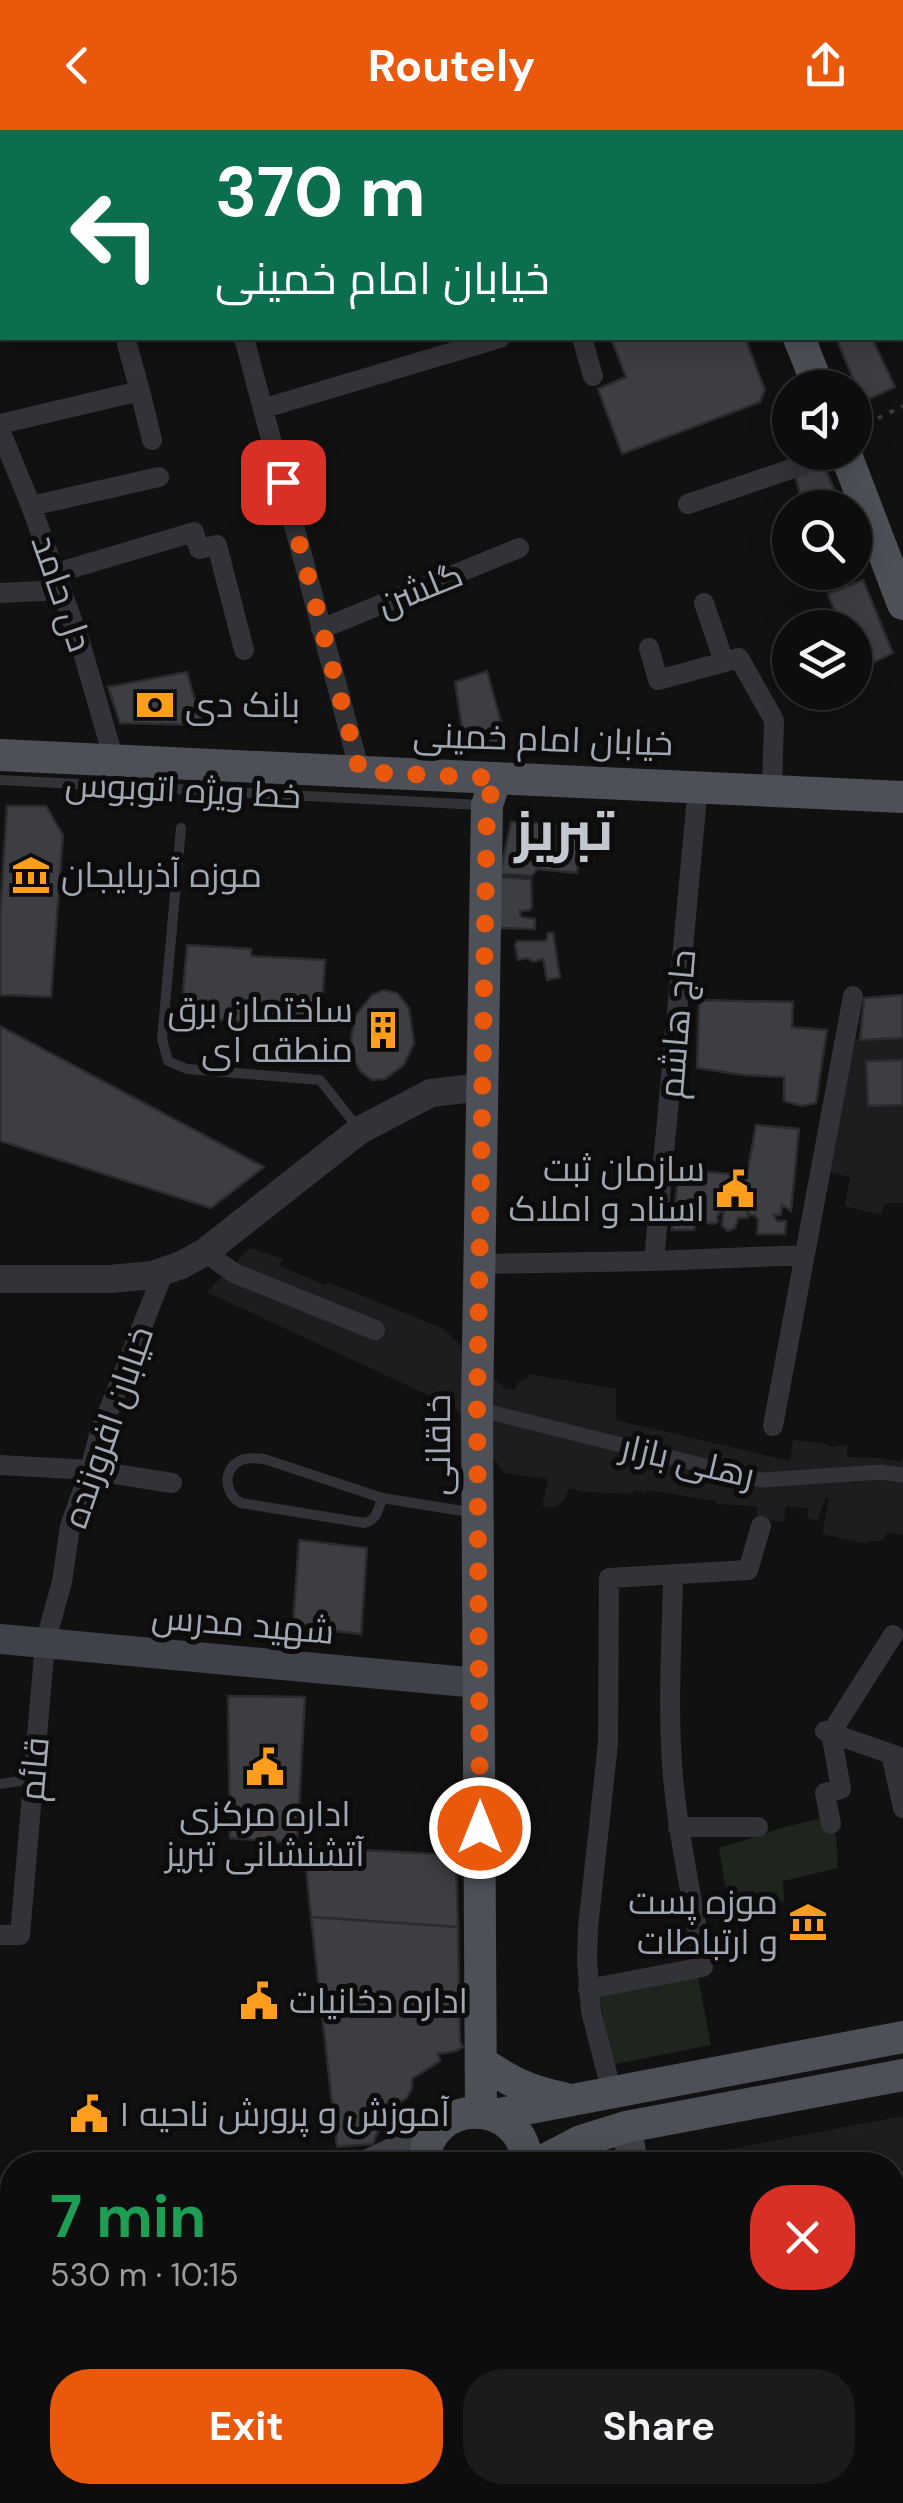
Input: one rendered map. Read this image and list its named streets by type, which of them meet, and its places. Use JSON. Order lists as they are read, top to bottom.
{
  "streets": {
    "main road": ["خیابان امام خمینی", "خاقانی", "شهید مدرس"],
    "street": [
      "گلشن",
      "دل حامد",
      "حاج هاشم",
      "خیابان افروزنده",
      "رهلی بازار",
      "قائم"
    ],
    "lane": ["خط ویژه اتوبوس"]
  },
  "crossings": [
    ["دل حامد", "خیابان امام خمینی"],
    ["خیابان امام خمینی", "خط ویژه اتوبوس"],
    ["خیابان امام خمینی", "حاج هاشم"],
    ["خیابان امام خمینی", "خاقانی"],
    ["خط ویژه اتوبوس", "خاقانی"],
    ["خیابان افروزنده", "شهید مدرس"],
    ["خیابان افروزنده", "قائم"],
    ["خاقانی", "رهلی بازار"],
    ["خاقانی", "شهید مدرس"],
    ["شهید مدرس", "قائم"]
  ],
  "districts": ["تبریز"],
  "places": {
    "bank": ["بانک دی"],
    "museum": ["موزه آذربایجان", "موزه پست و ارتباطات"],
    "building": ["ساختمان برق منطقه ای"],
    "public building": [
      "سازمان ثبت اسناد و املاک",
      "اداره مرکزی آتشنشانی تبریز",
      "اداره دخانیات",
      "آموزش و پرورش ناحیه ۱"
    ]
  },
  "page": {
    "header": "Routely",
    "turn": ["370 m", "خیابان امام خمینی"],
    "heading": ["7 min", "530 m · 10:15"],
    "buttons": ["Exit", "Share"]
  }
}
